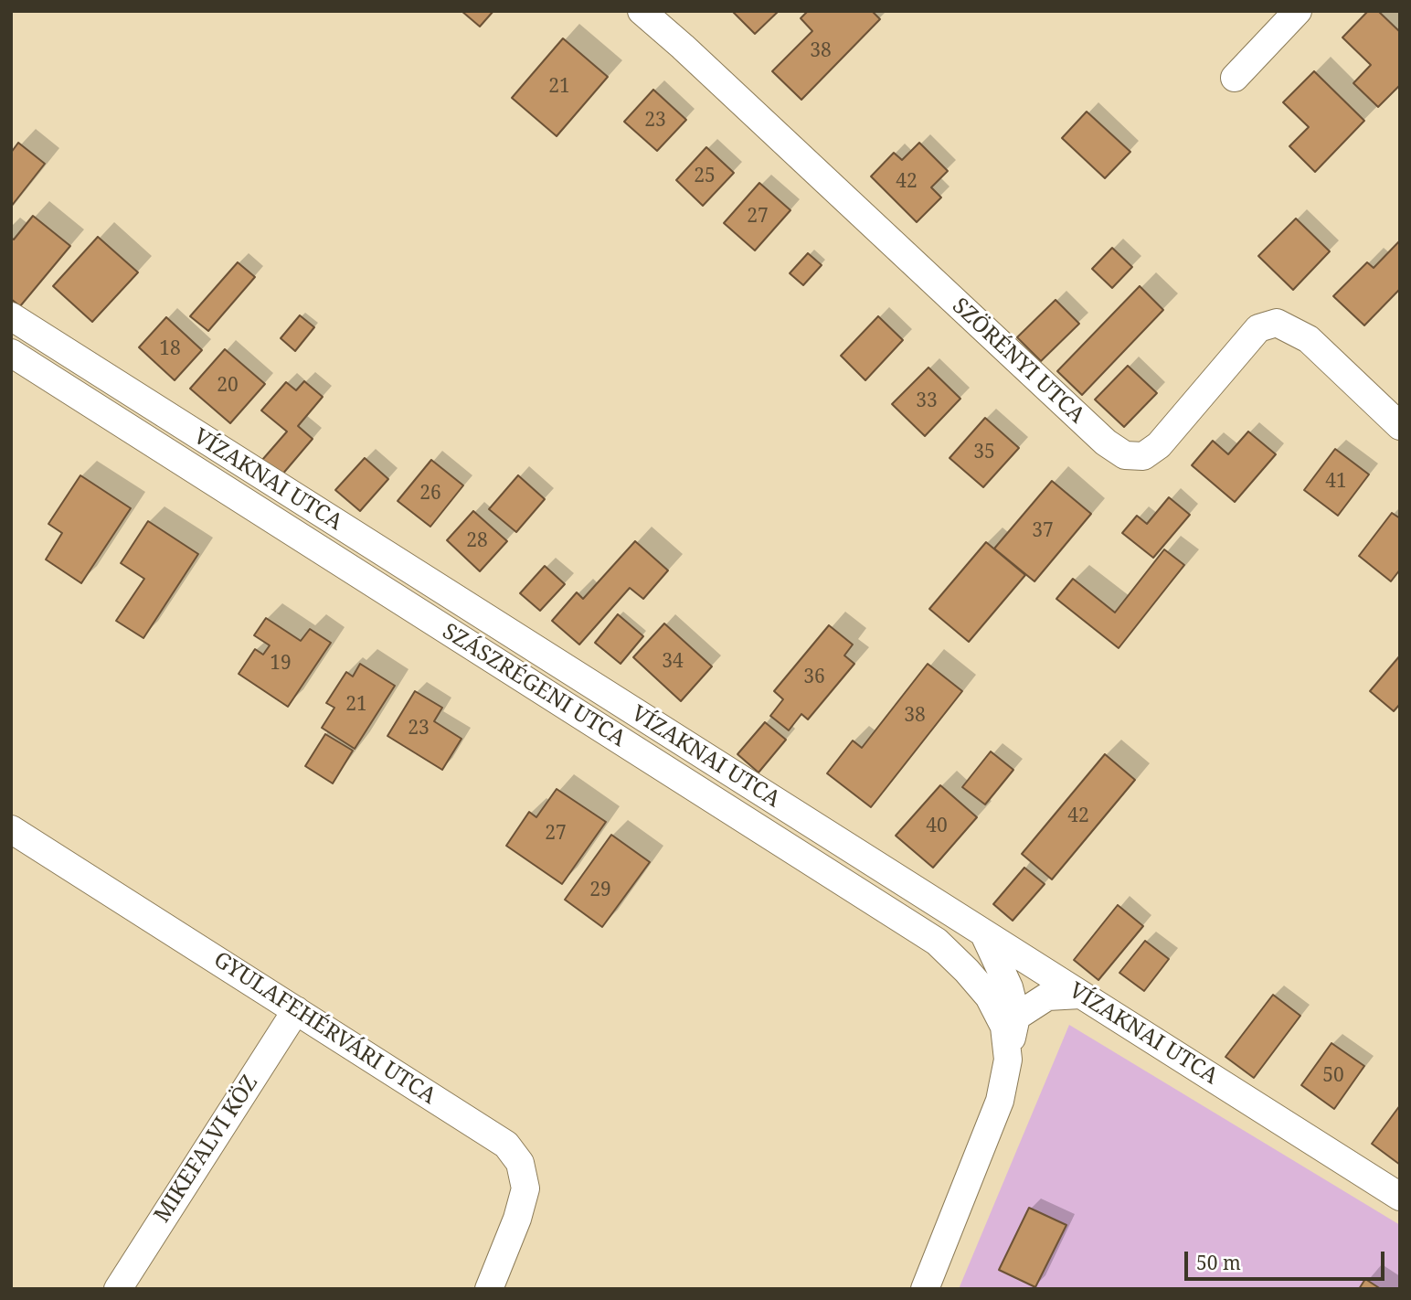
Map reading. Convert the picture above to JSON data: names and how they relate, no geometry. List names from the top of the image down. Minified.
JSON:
{"streets":{"street":["SZÖRÉNYI UTCA","VÍZAKNAI UTCA","SZÁSZRÉGENI UTCA","GYULAFEHÉRVÁRI UTCA","MIKEFALVI KÖZ"]},"crossings":[["VÍZAKNAI UTCA","SZÁSZRÉGENI UTCA"],["GYULAFEHÉRVÁRI UTCA","MIKEFALVI KÖZ"]],"house_numbers":["38","21","23","25","42","27","18","20","33","35","41","26","37","28","34","19","36","21","38","23","42","40","27","29","50"],"scale_bar":"50 m"}
